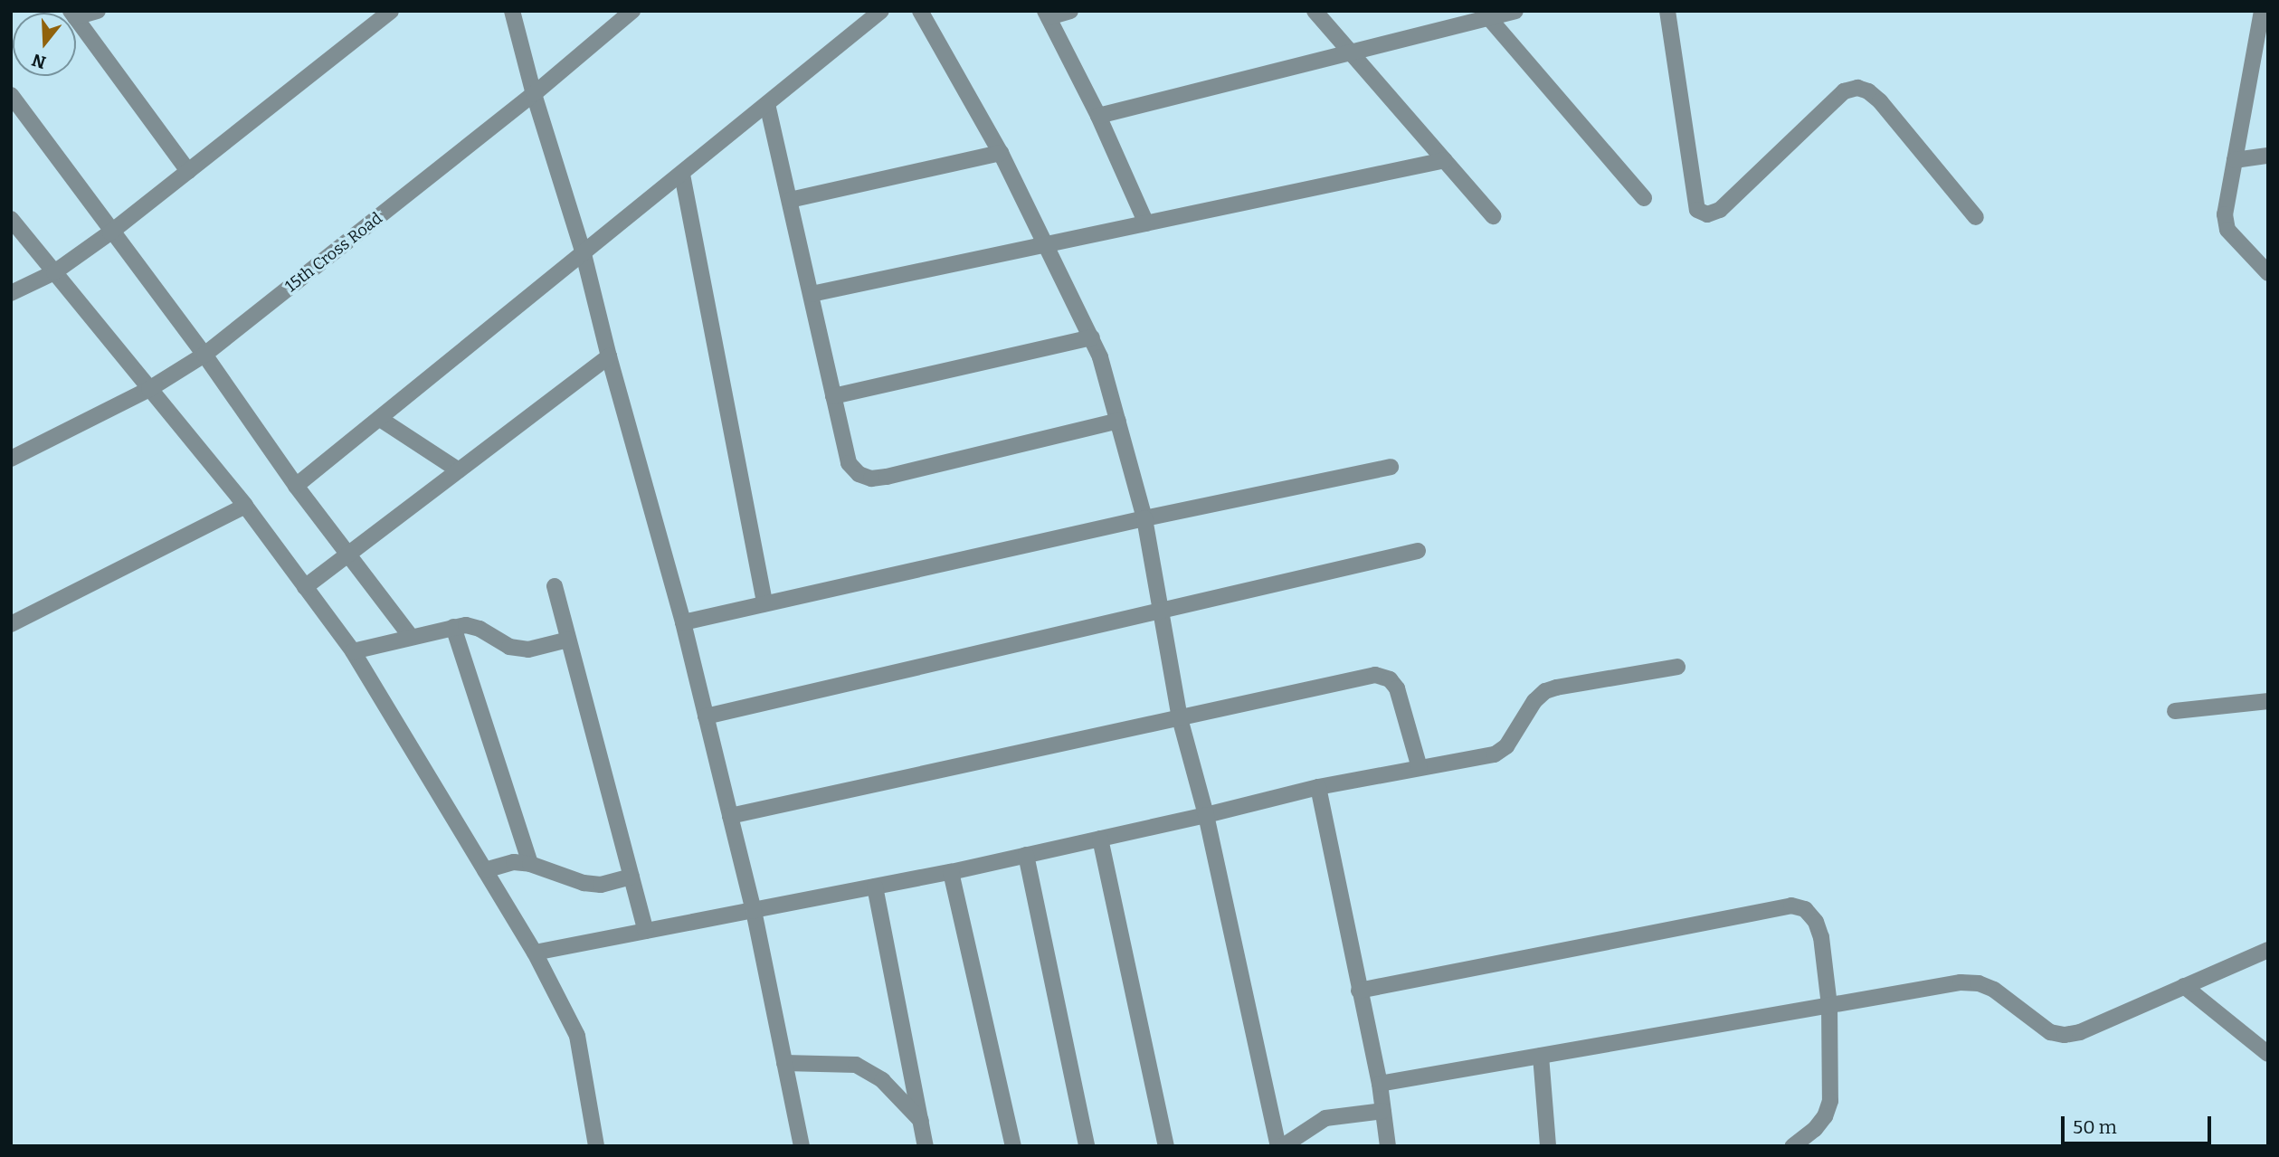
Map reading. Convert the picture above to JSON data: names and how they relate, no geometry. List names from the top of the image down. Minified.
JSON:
{"streets":{"street":["15th Cross Road"]},"scale_bar":"50 m","north":"bottom"}
